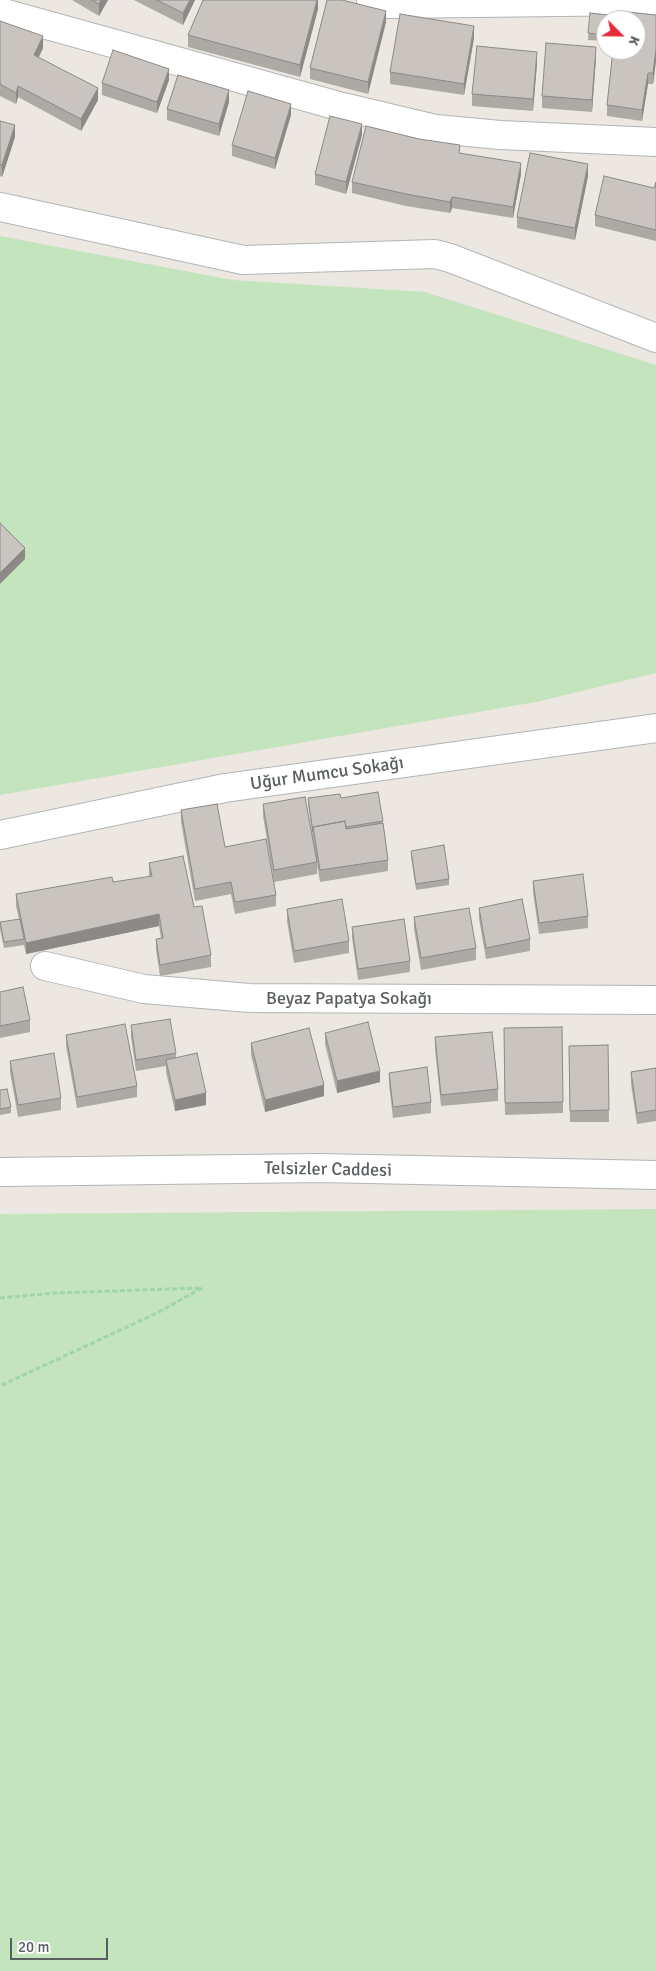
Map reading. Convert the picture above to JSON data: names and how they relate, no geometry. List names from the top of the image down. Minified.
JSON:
{"streets":{"street":["Uğur Mumcu Sokağı","Beyaz Papatya Sokağı","Telsizler Caddesi"]},"scale_bar":"20 m","north":"bottom right"}
